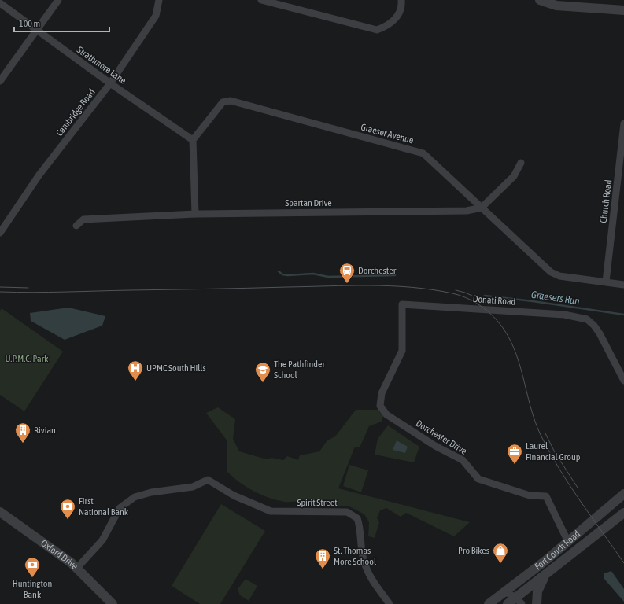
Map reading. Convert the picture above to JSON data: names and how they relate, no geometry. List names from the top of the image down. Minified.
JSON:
{"streets":{"street":["Strathmore Lane","Cambridge Road","Graeser Avenue","Church Road","Spartan Drive","Donati Road","Dorchester Drive","Spirit Street","Fort Couch Road","Oxford Drive"]},"crossings":[["Strathmore Lane","Cambridge Road"],["Strathmore Lane","Graeser Avenue"],["Graeser Avenue","Church Road"],["Graeser Avenue","Spartan Drive"],["Donati Road","Dorchester Drive"],["Dorchester Drive","Fort Couch Road"],["Spirit Street","Oxford Drive"]],"water":["Graesers Run"],"parks":["U.P.M.C. Park"],"places":{"station":["Dorchester"],"hospital":["UPMC South Hills"],"school or university":["The Pathfinder School"],"building":["Rivian","St. Thomas More School"],"office":["Laurel Financial Group"],"bank":["First National Bank","Huntington Bank"],"shop":["Pro Bikes"]},"scale_bar":"100 m"}
